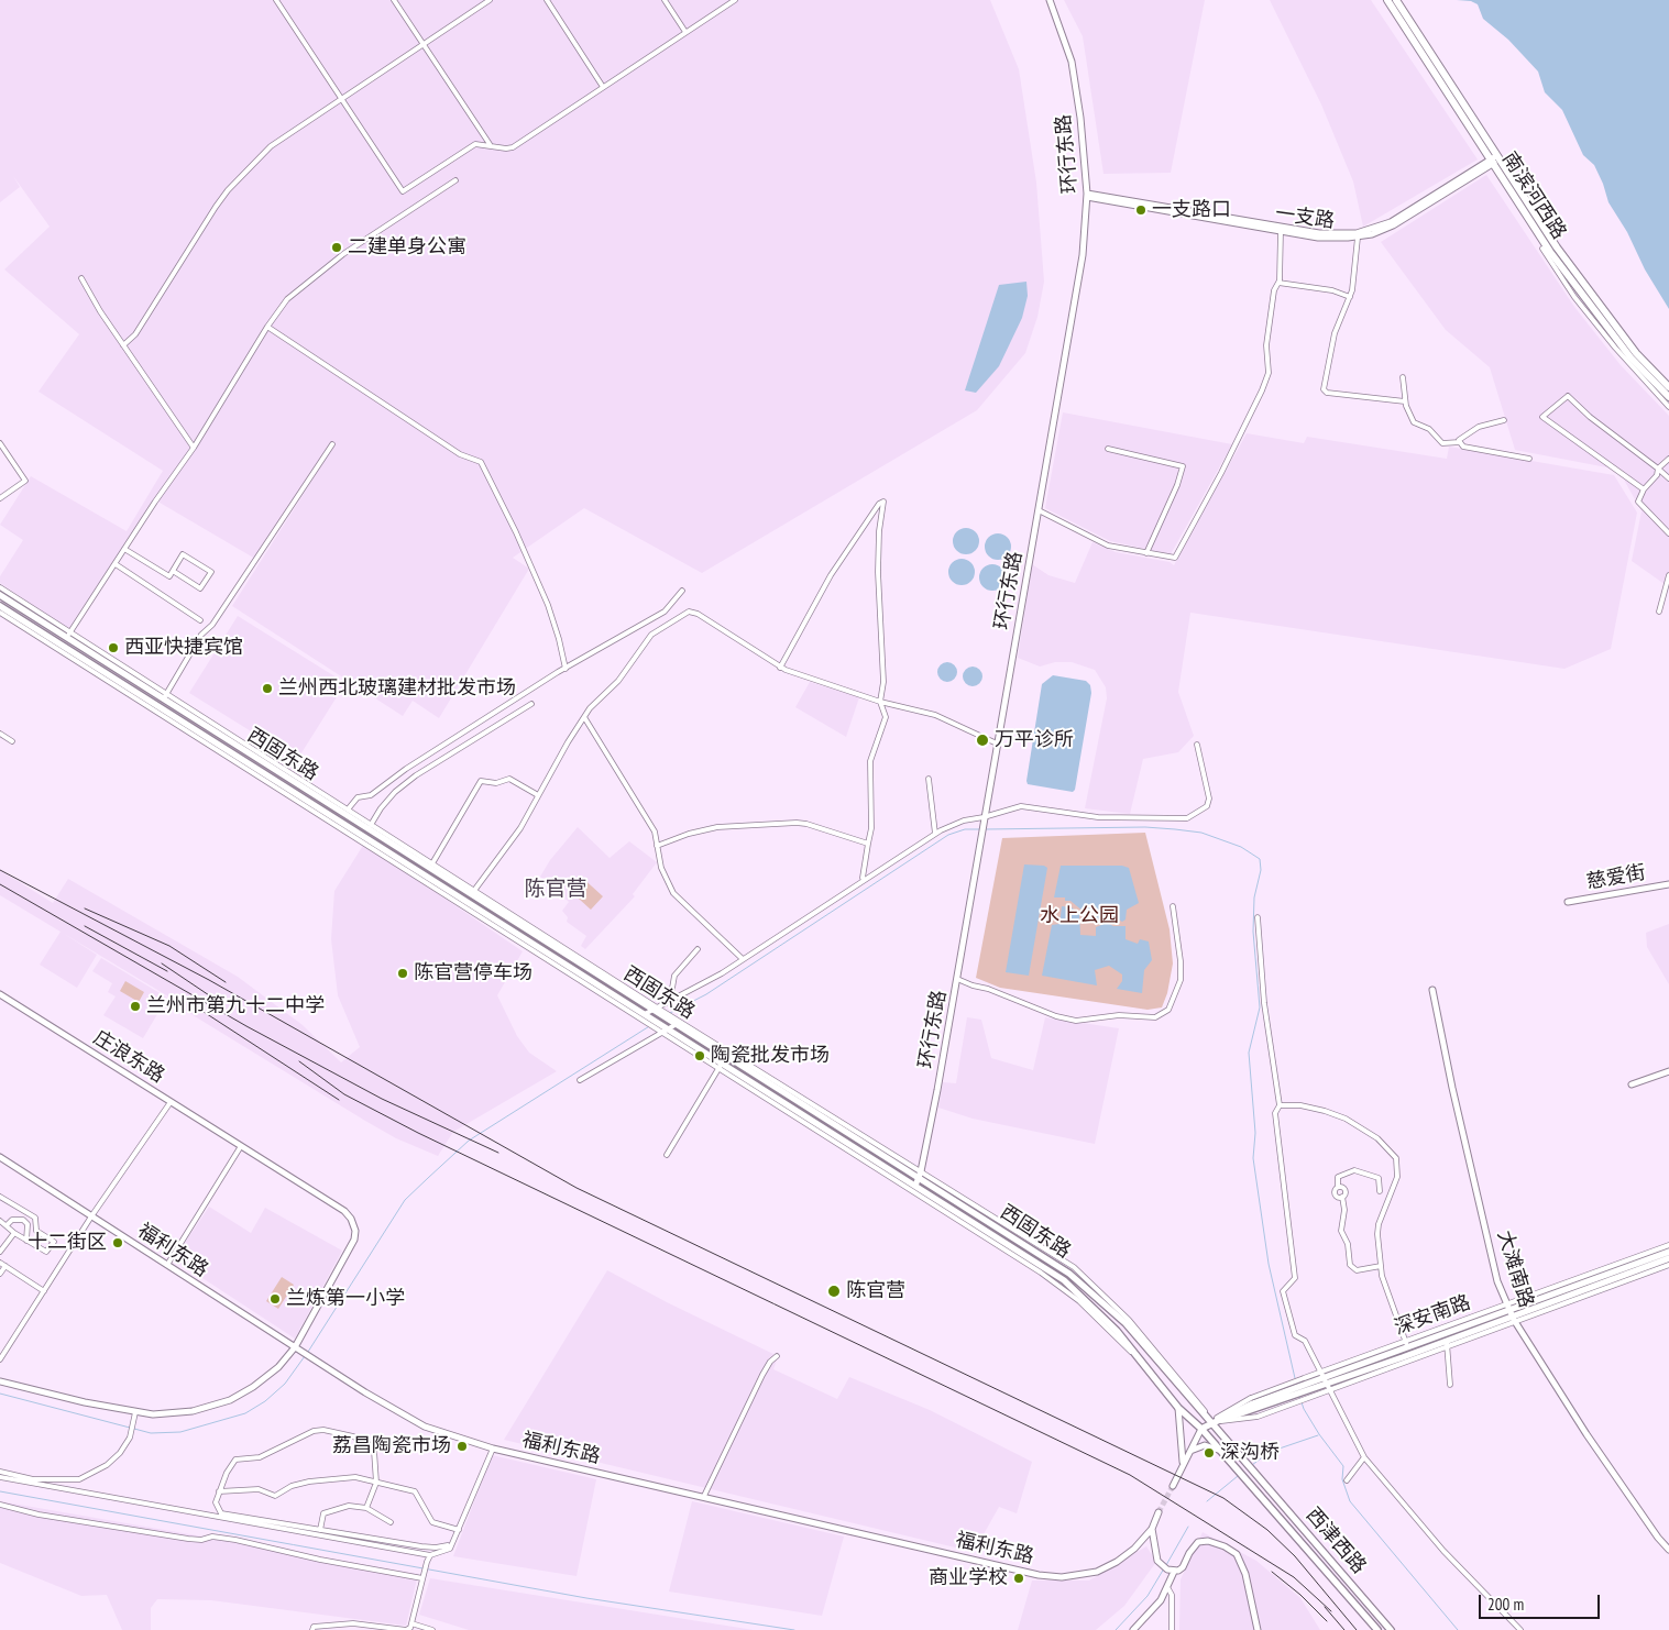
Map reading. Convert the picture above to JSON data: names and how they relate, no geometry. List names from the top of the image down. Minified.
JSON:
{"streets":{"highway":["南滨河西路"],"main road":["西固东路","深安南路","西津西路"],"street":["环行东路","一支路","慈爱街","庄浪东路","福利东路","大滩南路"]},"crossings":[["环行东路","一支路"],["环行东路","西固东路"],["南滨河西路","一支路"],["西固东路","深安南路"],["西固东路","西津西路"],["庄浪东路","福利东路"],["大滩南路","深安南路"]],"districts":["陈官营"],"parks":["水上公园"],"places":["一支路口","二建单身公寓","西亚快捷宾馆","兰州西北玻璃建材批发市场","万平诊所","陈官营停车场","兰州市第九十二中学","陶瓷批发市场","十二街区","陈官营","兰炼第一小学","荔昌陶瓷市场","深沟桥","商业学校"],"scale_bar":"200 m"}
